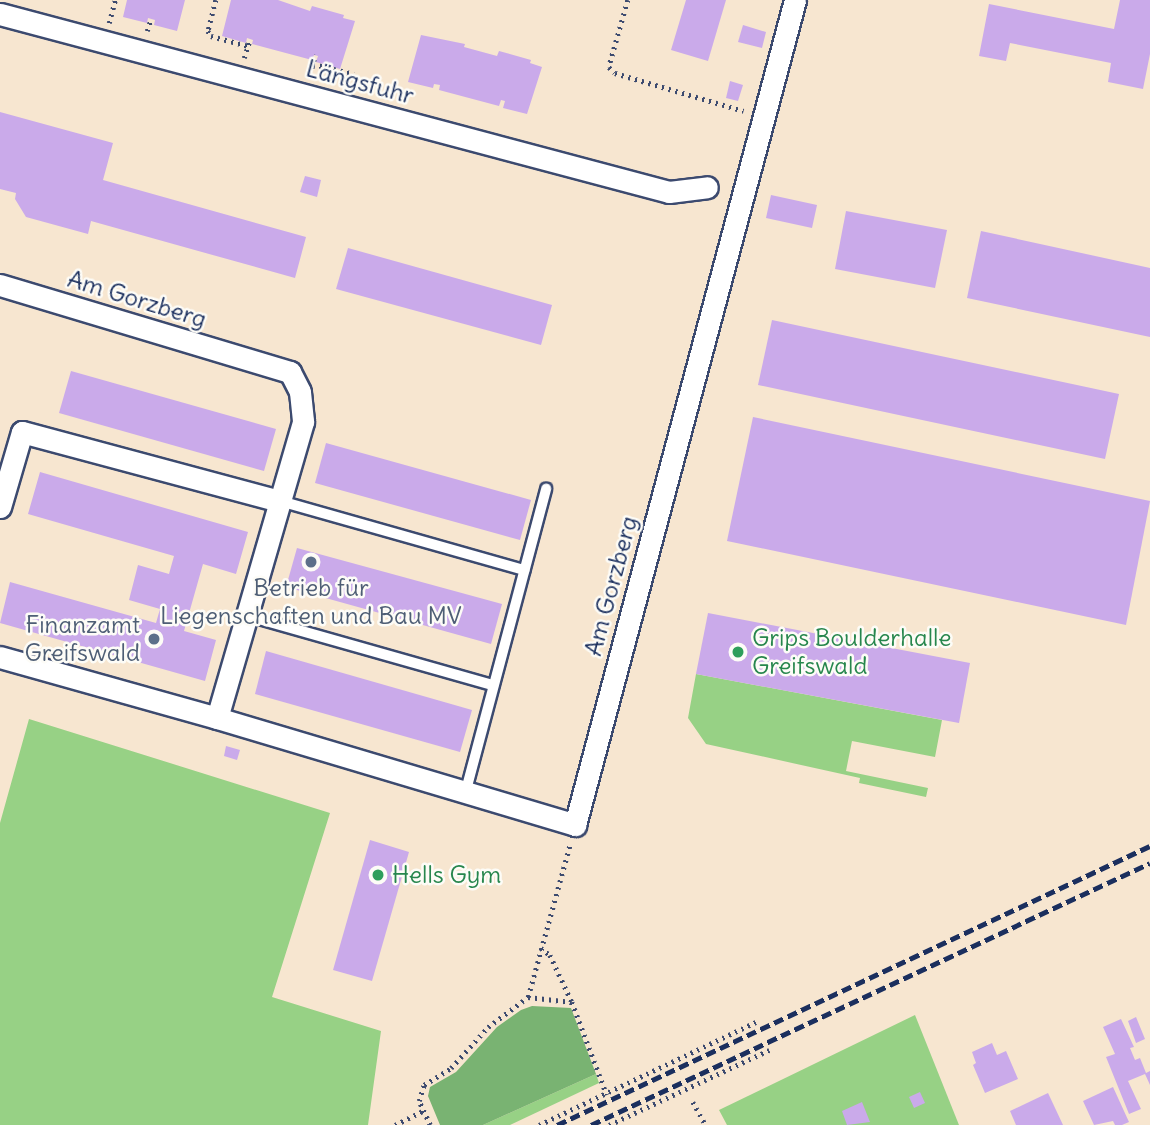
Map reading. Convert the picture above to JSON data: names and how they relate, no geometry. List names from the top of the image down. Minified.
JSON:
{"streets":{"street":["Längsfuhr","Am Gorzberg"]},"places":["Betrieb für Liegenschaften und Bau MV","Finanzamt Greifswald","Grips Boulderhalle Greifswald","Hells Gym"]}
